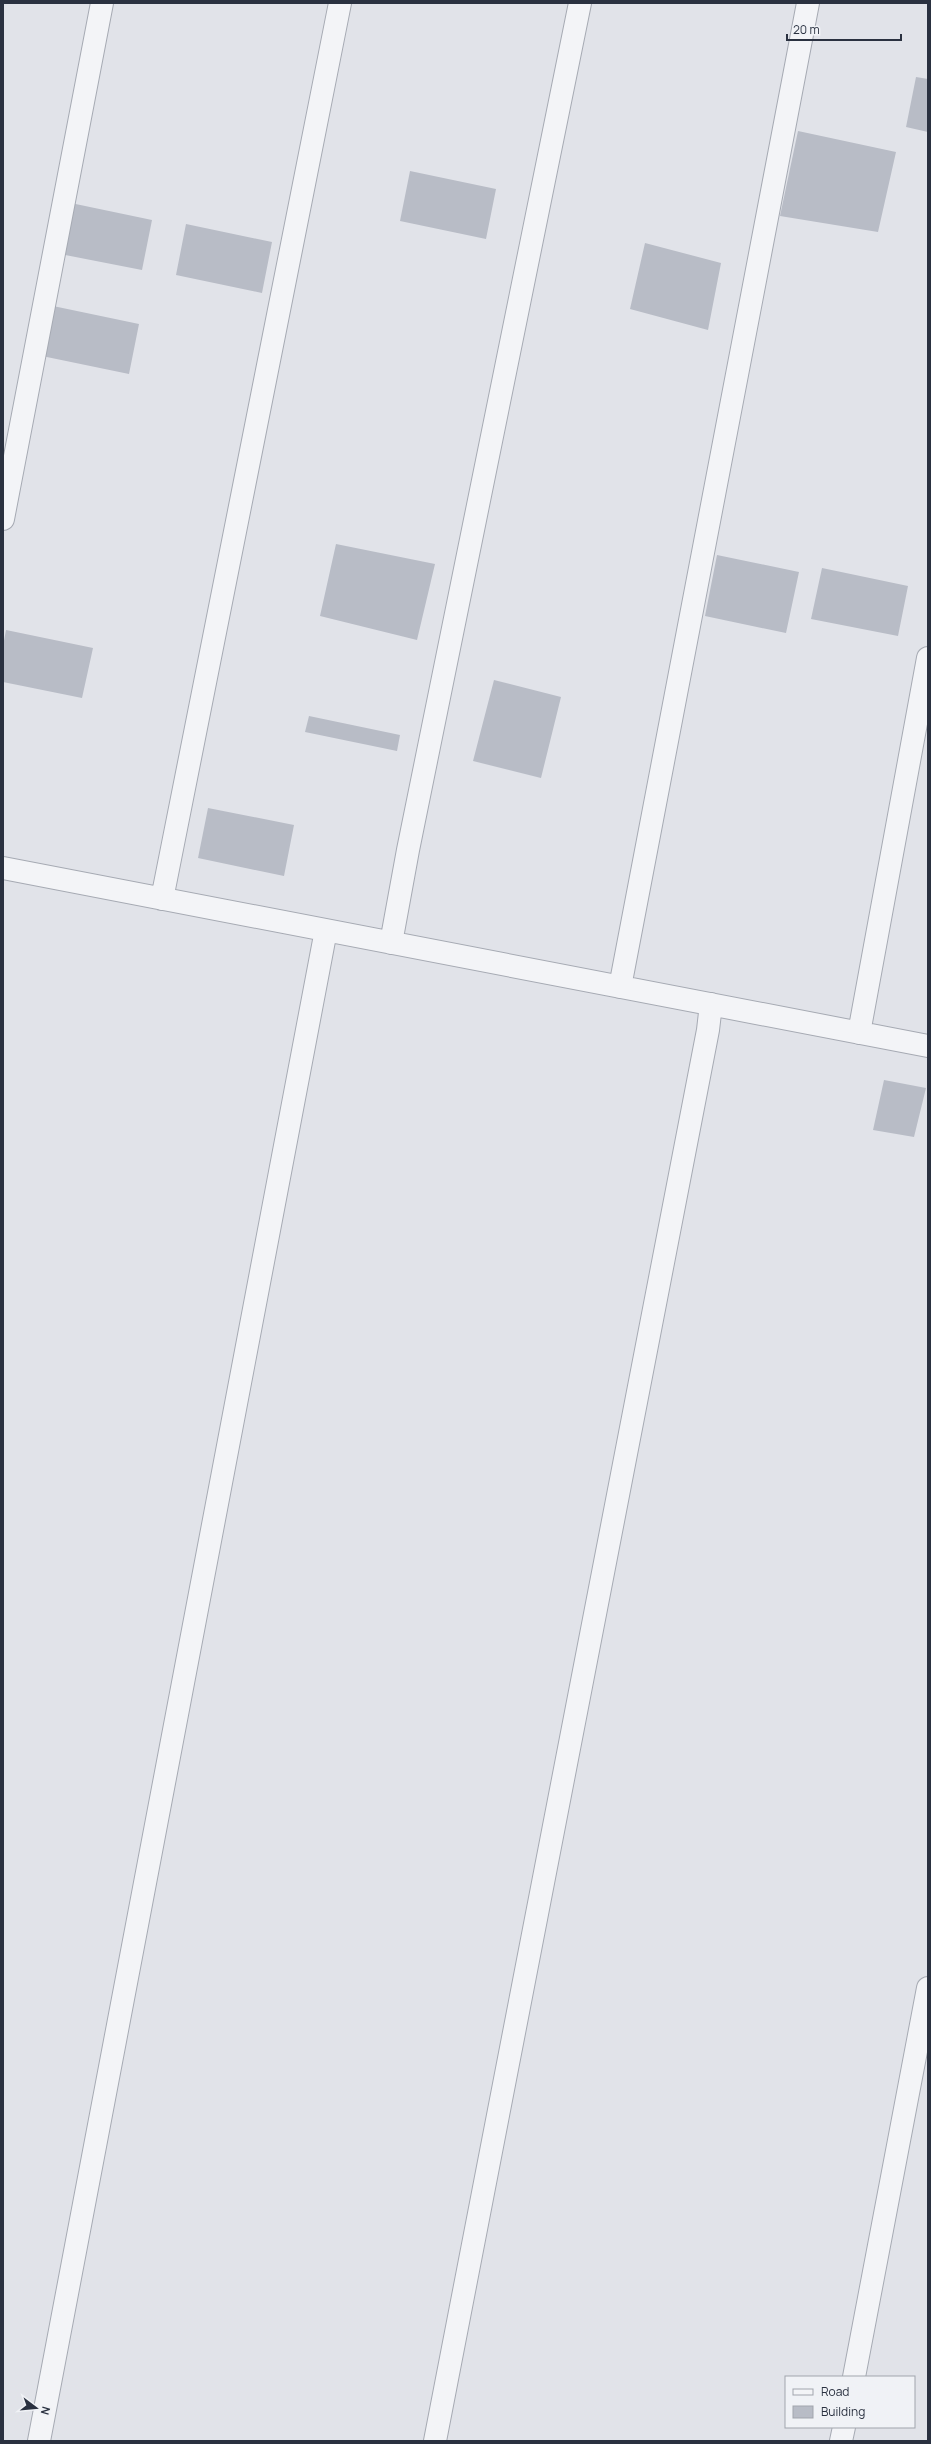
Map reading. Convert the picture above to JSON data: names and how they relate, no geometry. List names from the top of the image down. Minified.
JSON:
{"legend":["Road","Building"],"scale_bar":"20 m","north":"right"}
